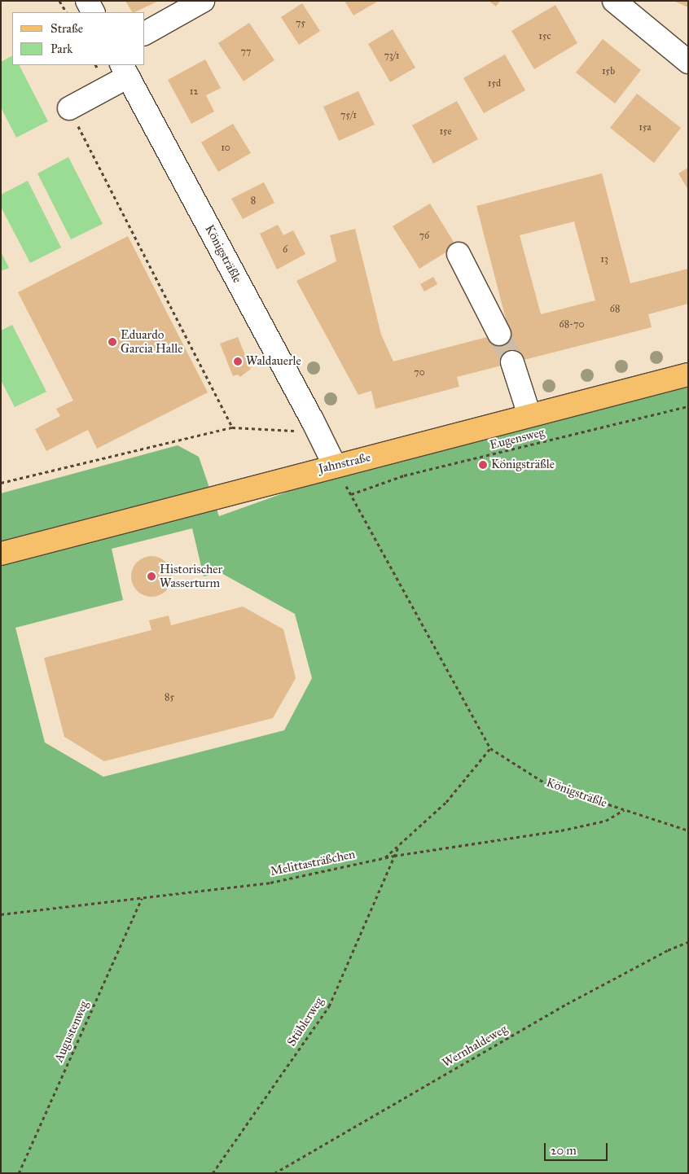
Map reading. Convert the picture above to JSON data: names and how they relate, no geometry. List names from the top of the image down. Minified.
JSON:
{"streets":{"main road":["Jahnstraße"],"street":["Königsträßle"],"path":["Eugensweg","Melittasträßchen","Stüblerweg","Augustenweg","Wernhaldeweg"]},"crossings":[["Königsträßle","Eugensweg"],["Königsträßle","Jahnstraße"],["Königsträßle","Melittasträßchen"],["Melittasträßchen","Stüblerweg"],["Melittasträßchen","Augustenweg"]],"places":["Eduardo Garcia Halle","Waldauerle","Königsträßle","Historischer Wasserturm"],"house_numbers":["75","15c","77","73/1","15b","15d","12","75/1","15a","15e","10","8","76","6","13","68","68-70","70","85"],"legend":["Straße","Park"],"scale_bar":"20 m"}
